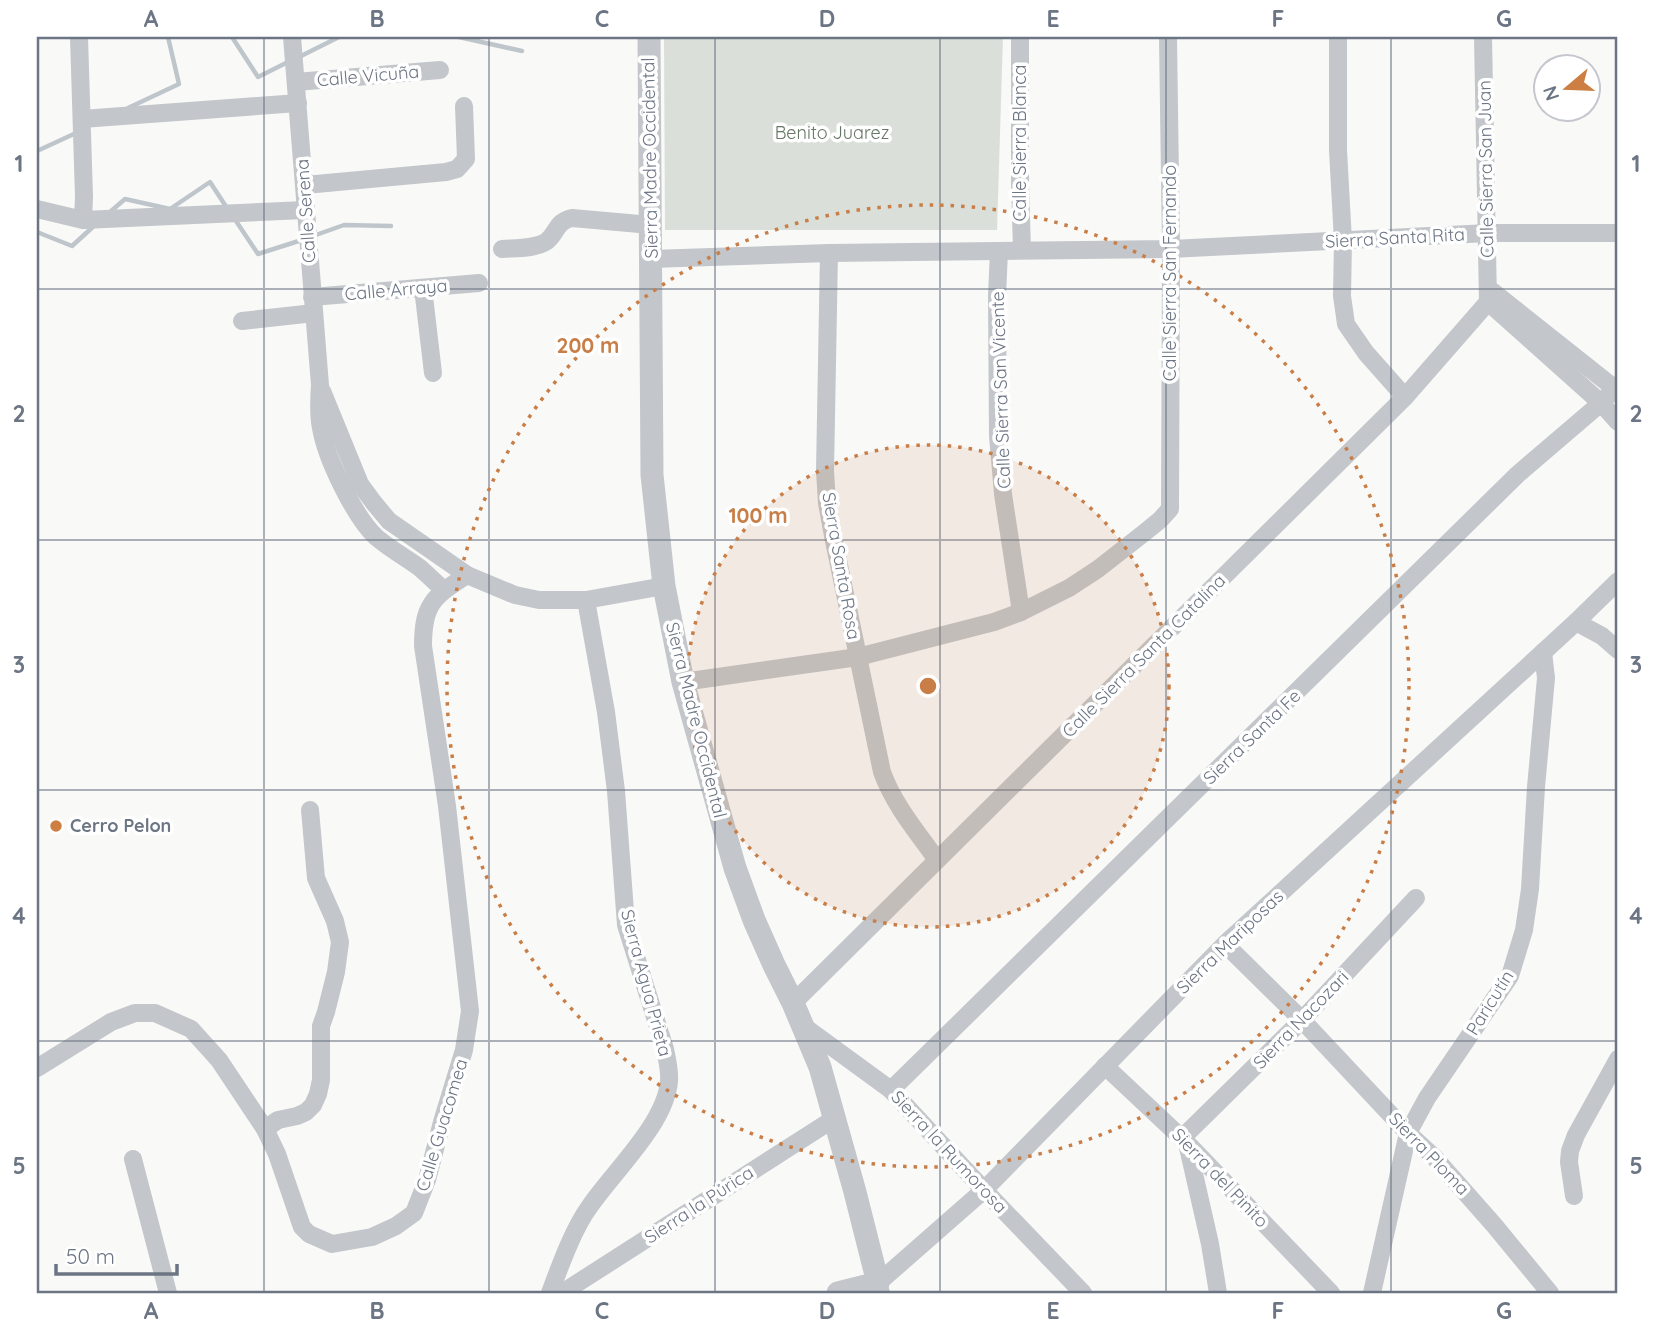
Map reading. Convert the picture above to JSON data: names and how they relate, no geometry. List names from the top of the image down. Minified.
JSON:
{"streets":{"street":["Calle Vicuña","Calle Sierra Blanca","Sierra Madre Occidental","Calle Sierra San Juan","Calle Serena","Sierra Santa Rita","Calle Sierra San Fernando","Calle Arraya","Calle Sierra San Vicente","Sierra Santa Rosa","Calle Sierra Santa Catalina","Sierra Santa Fe","Sierra Mariposas","Sierra Agua Prieta","Paricutín","Sierra Nacozari","Calle Guacomea","Sierra la Rumorosa","Sierra Ploma","Sierra del Pinito","Sierra la Púrica"]},"crossings":[["Calle Vicuña","Calle Serena"],["Calle Sierra Blanca","Sierra Santa Rita"],["Sierra Madre Occidental","Calle Serena"],["Sierra Madre Occidental","Sierra Santa Rita"],["Sierra Madre Occidental","Calle Sierra Santa Catalina"],["Sierra Madre Occidental","Sierra Mariposas"],["Sierra Madre Occidental","Sierra la Rumorosa"],["Sierra Madre Occidental","Sierra la Púrica"],["Calle Sierra San Juan","Sierra Santa Rita"],["Calle Sierra San Juan","Calle Sierra Santa Catalina"],["Calle Serena","Calle Arraya"],["Calle Serena","Sierra Agua Prieta"],["Calle Serena","Calle Guacomea"],["Sierra Santa Rita","Calle Sierra San Fernando"],["Sierra Santa Rita","Calle Sierra San Vicente"],["Sierra Santa Rita","Sierra Santa Rosa"],["Calle Sierra San Fernando","Calle Sierra San Vicente"],["Sierra Santa Rosa","Calle Sierra Santa Catalina"],["Sierra Santa Fe","Sierra la Rumorosa"],["Sierra Mariposas","Paricutín"],["Sierra Mariposas","Sierra la Rumorosa"],["Sierra Mariposas","Sierra Ploma"],["Sierra Mariposas","Sierra del Pinito"],["Paricutín","Sierra Ploma"],["Sierra Nacozari","Sierra Ploma"],["Sierra Nacozari","Sierra del Pinito"]],"parks":["Benito Juarez"],"places":["Cerro Pelon"],"scale_bar":"50 m","north":"left","grid":{"columns":["A","B","C","D","E","F","G"],"rows":["1","2","3","4","5"]},"rings":["200 m","100 m"]}
